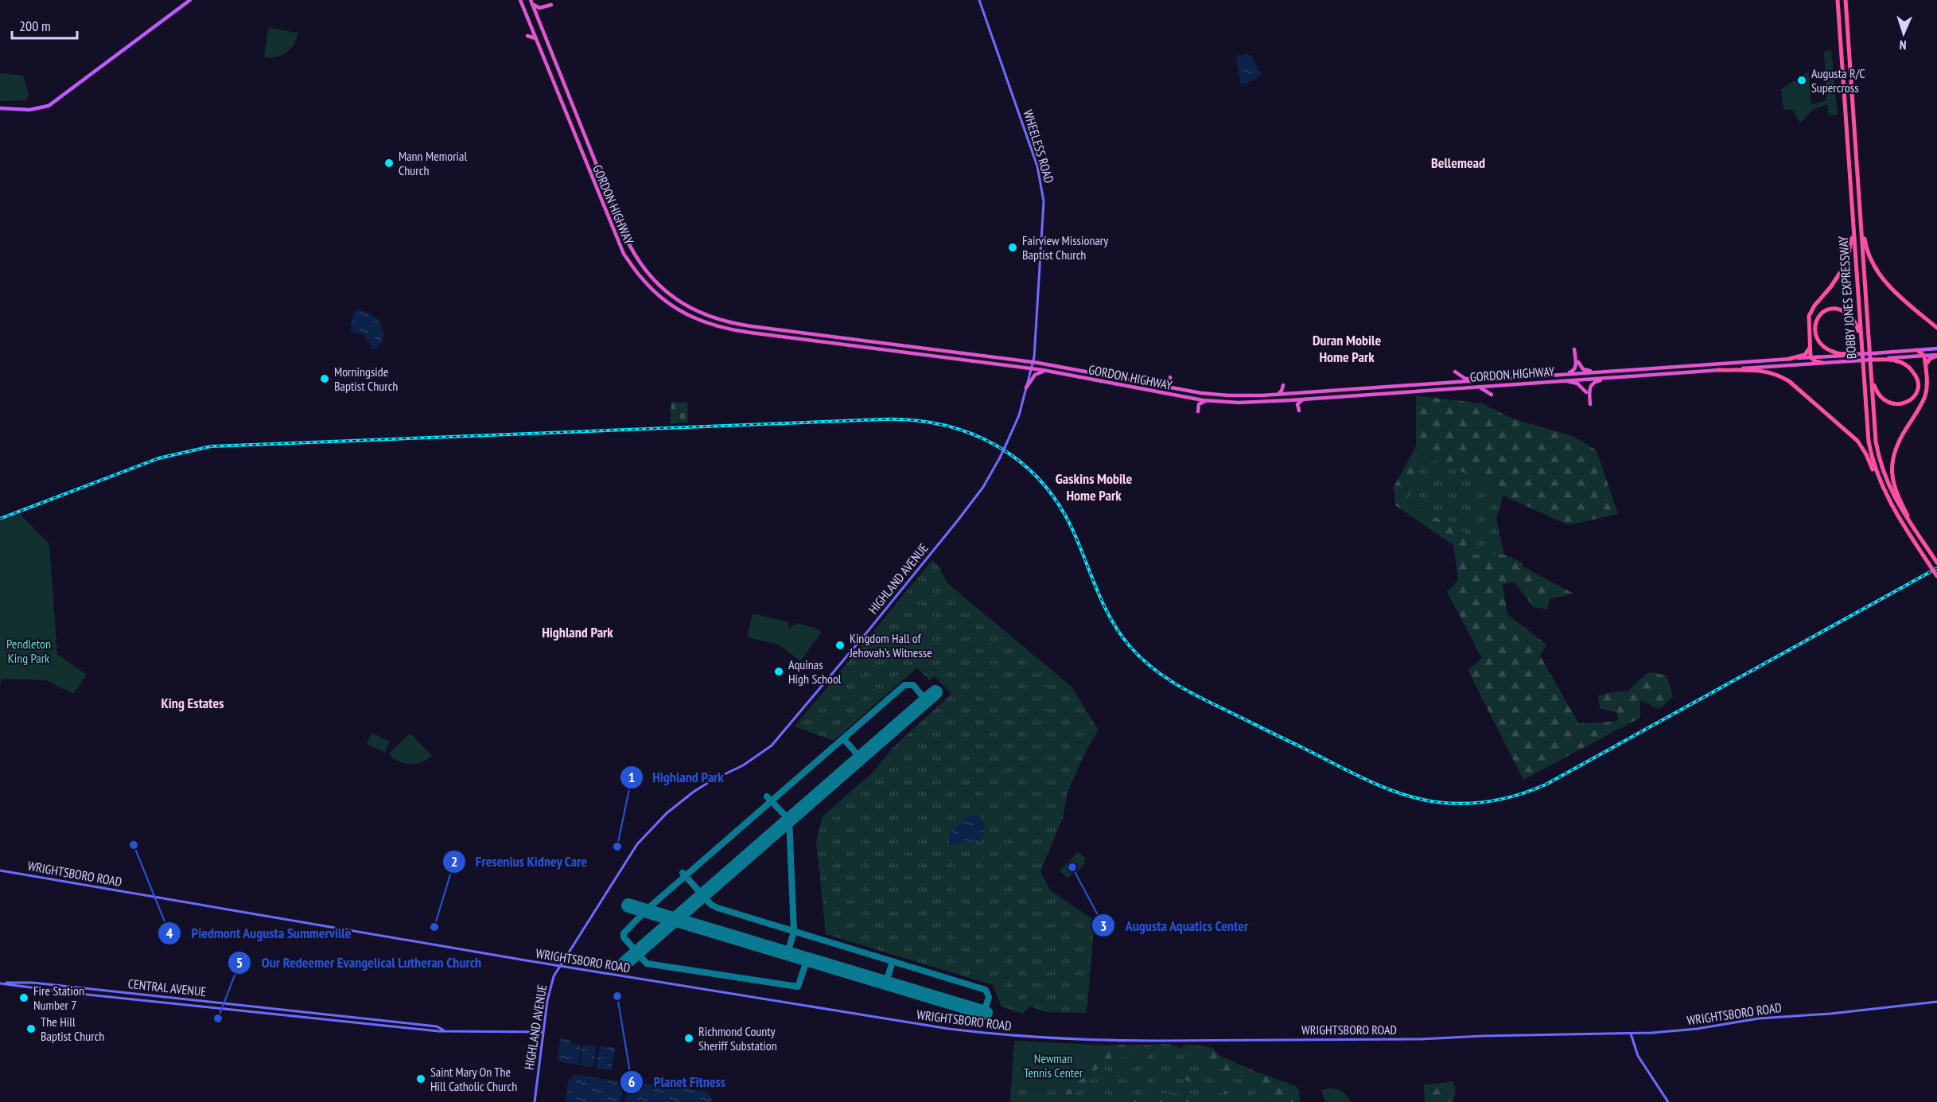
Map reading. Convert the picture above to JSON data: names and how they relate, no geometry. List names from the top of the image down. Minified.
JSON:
{"streets":{"highway":["GORDON HIGHWAY","BOBBY JONES EXPRESSWAY"],"main road":["WHEELESS ROAD","HIGHLAND AVENUE","WRIGHTSBORO ROAD","CENTRAL AVENUE"]},"crossings":[["WHEELESS ROAD","GORDON HIGHWAY"],["WHEELESS ROAD","HIGHLAND AVENUE"],["GORDON HIGHWAY","BOBBY JONES EXPRESSWAY"],["GORDON HIGHWAY","HIGHLAND AVENUE"],["HIGHLAND AVENUE","WRIGHTSBORO ROAD"],["HIGHLAND AVENUE","CENTRAL AVENUE"]],"districts":["Bellemead","Duran Mobile Home Park","Gaskins Mobile Home Park","Highland Park","King Estates"],"parks":["Pendleton King Park","Newman Tennis Center"],"places":["Augusta R/C Supercross","Mann Memorial Church","Fairview Missionary Baptist Church","Morningside Baptist Church","Kingdom Hall of Jehovah’s Witnesse","Aquinas High School","Piedmont Augusta Summerville","Highland Park","Augusta Aquatics Center","Fresenius Kidney Care","Planet Fitness","Fire Station Number 7","Our Redeemer Evangelical Lutheran Church","The Hill Baptist Church","Richmond County Sheriff Substation","Saint Mary On The Hill Catholic Church"],"scale_bar":"200 m","north":"bottom"}
